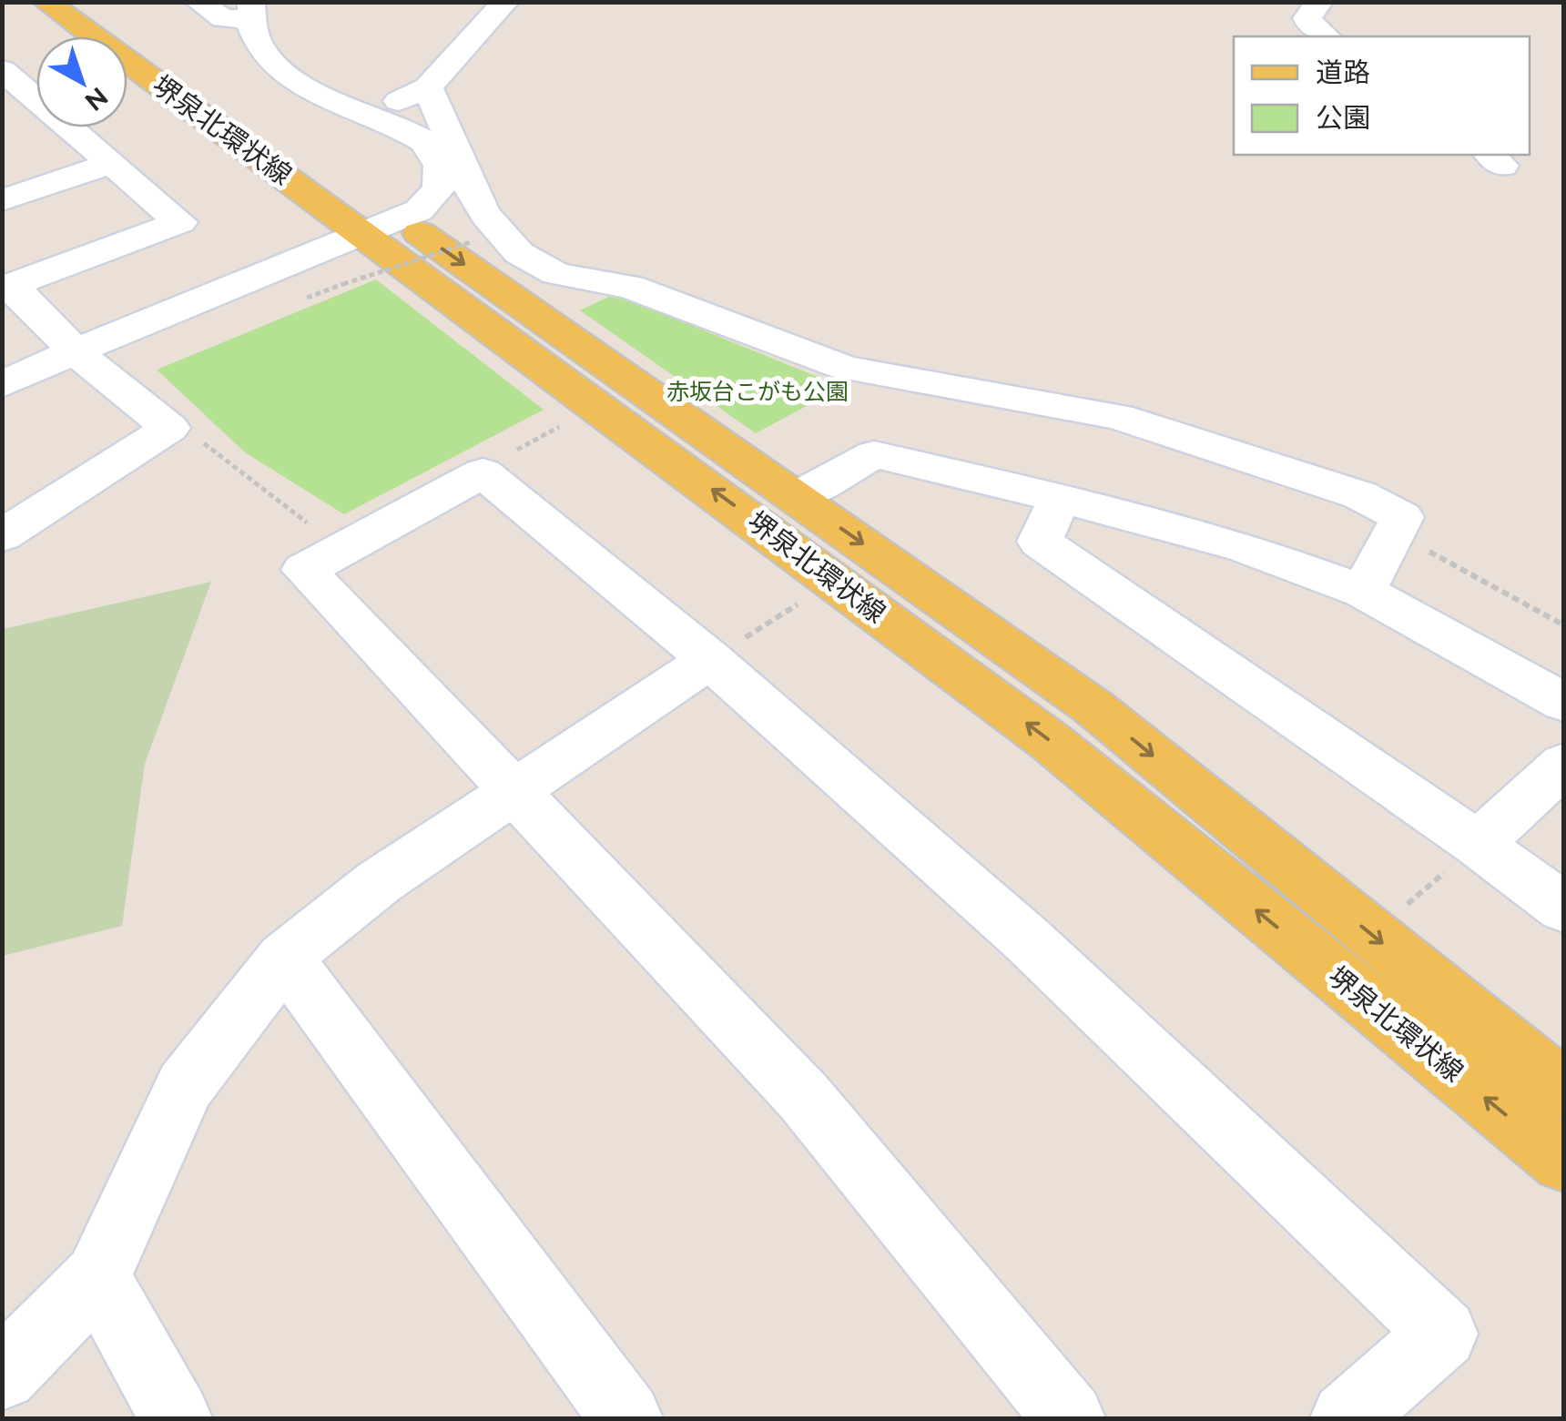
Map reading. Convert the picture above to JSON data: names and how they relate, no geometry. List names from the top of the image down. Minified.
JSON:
{"streets":{"main road":["堺泉北環状線"]},"parks":["赤坂台こがも公園"],"legend":["道路","公園"],"north":"bottom right"}
